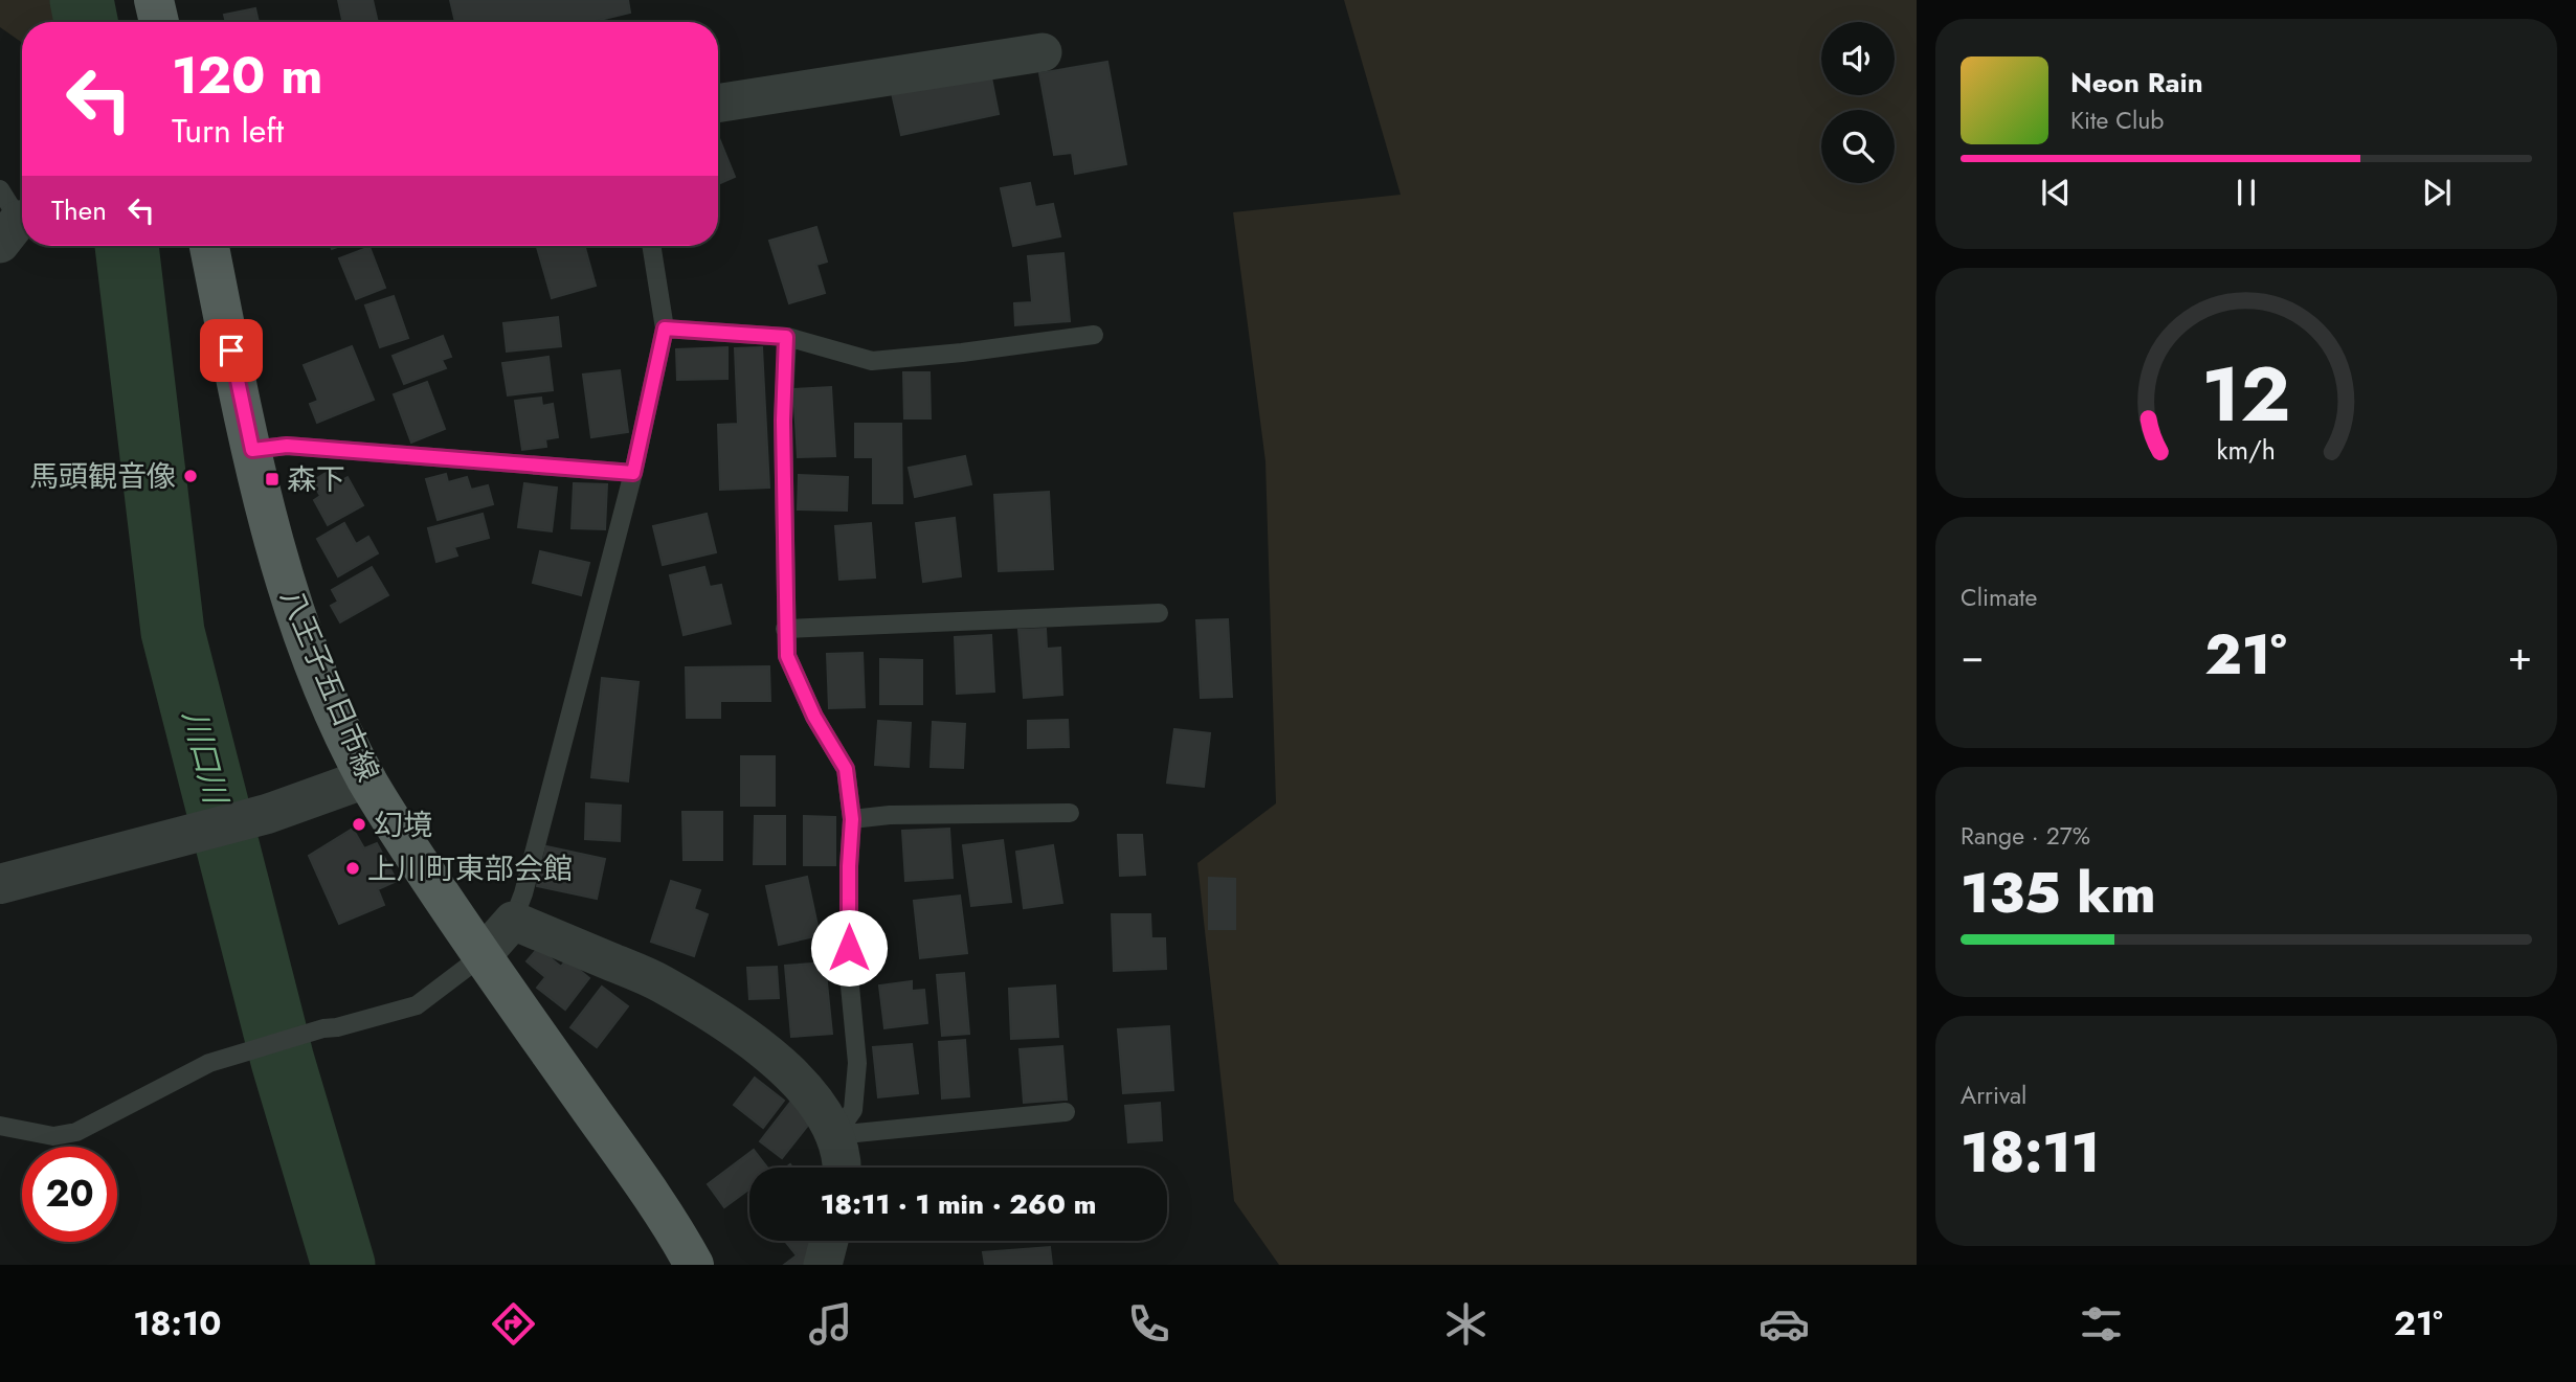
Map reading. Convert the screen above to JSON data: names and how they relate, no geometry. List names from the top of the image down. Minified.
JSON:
{"streets":{"main road":["八王子五日市線"]},"water":["川口川"],"places":{"other":["馬頭観音像","幻境","上川町東部会館"],"transit":["森下"]},"page":{"turn":["120 m","Turn left"],"song":["Neon Rain","Kite Club"],"then":"Then","tile":["Climate",["Range · 27%","135 km"],["Arrival","18:11"]],"heat":["−","21°","+"],"limit":"20","trip":"18:11 · 1 min · 260 m","tabs":["18:10","21°"],"gauge":["12","km/h"]}}
